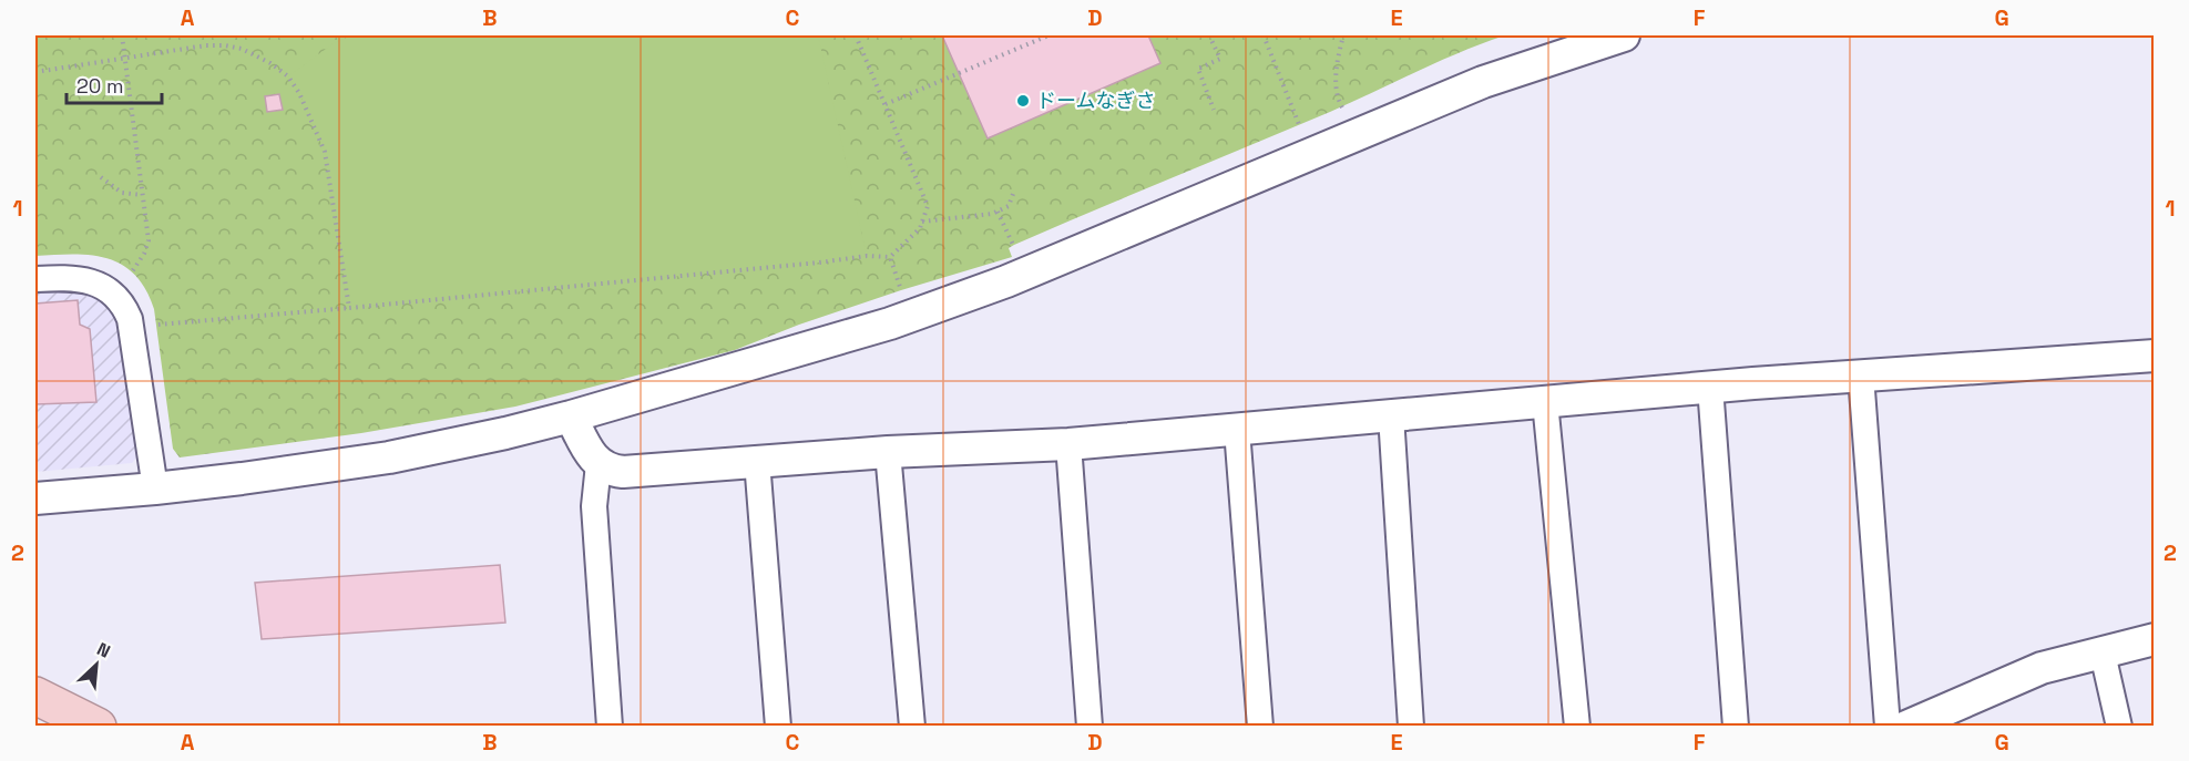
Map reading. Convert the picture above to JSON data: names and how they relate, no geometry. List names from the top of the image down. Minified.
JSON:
{"places":["ドームなぎさ"],"scale_bar":"20 m","north":"top right","grid":{"columns":["A","B","C","D","E","F","G"],"rows":["1","2"]}}
